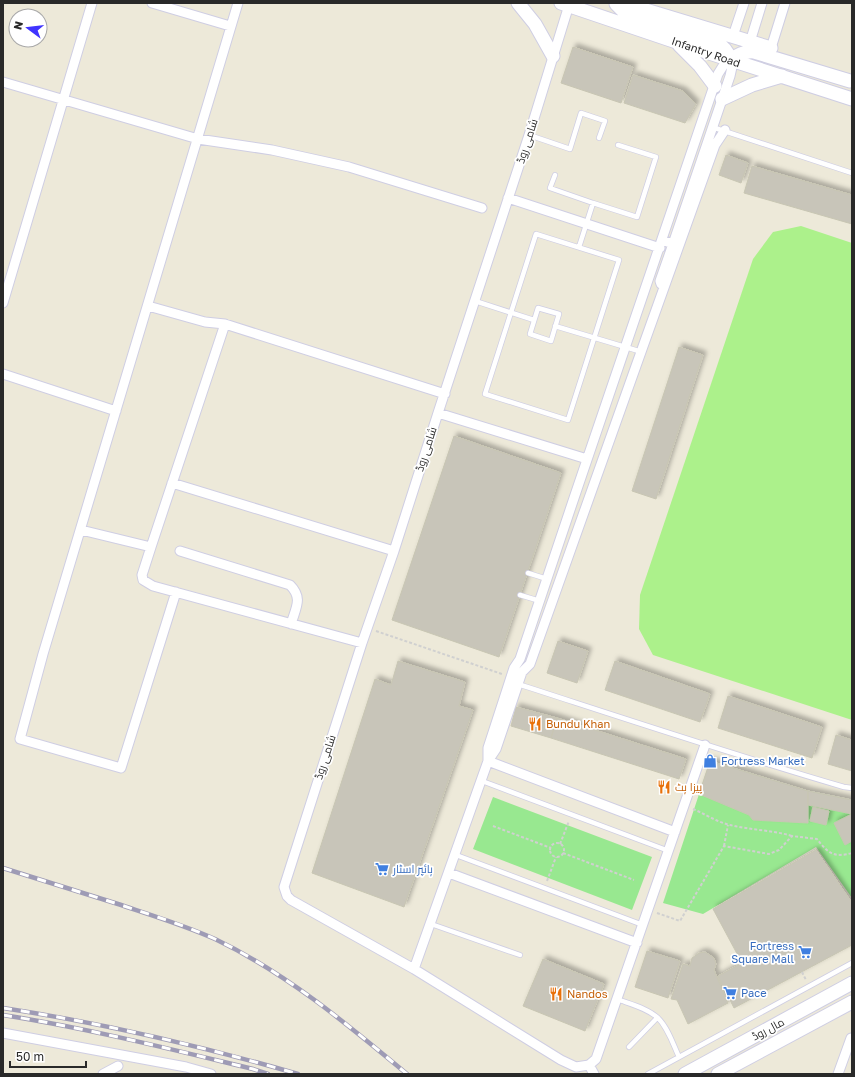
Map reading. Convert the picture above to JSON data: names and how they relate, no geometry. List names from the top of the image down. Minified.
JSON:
{"streets":{"main road":["Infantry Road","مال روڈ"],"street":["شامی روڈ"]},"crossings":[["Infantry Road","شامی روڈ"]],"places":{"restaurant":["Bundu Khan","پیزا ہٹ","Nandos"],"shop":["Fortress Market"],"supermarket":["ہائپر اسٹار","Fortress Square Mall","Pace"]},"scale_bar":"50 m","north":"left"}
